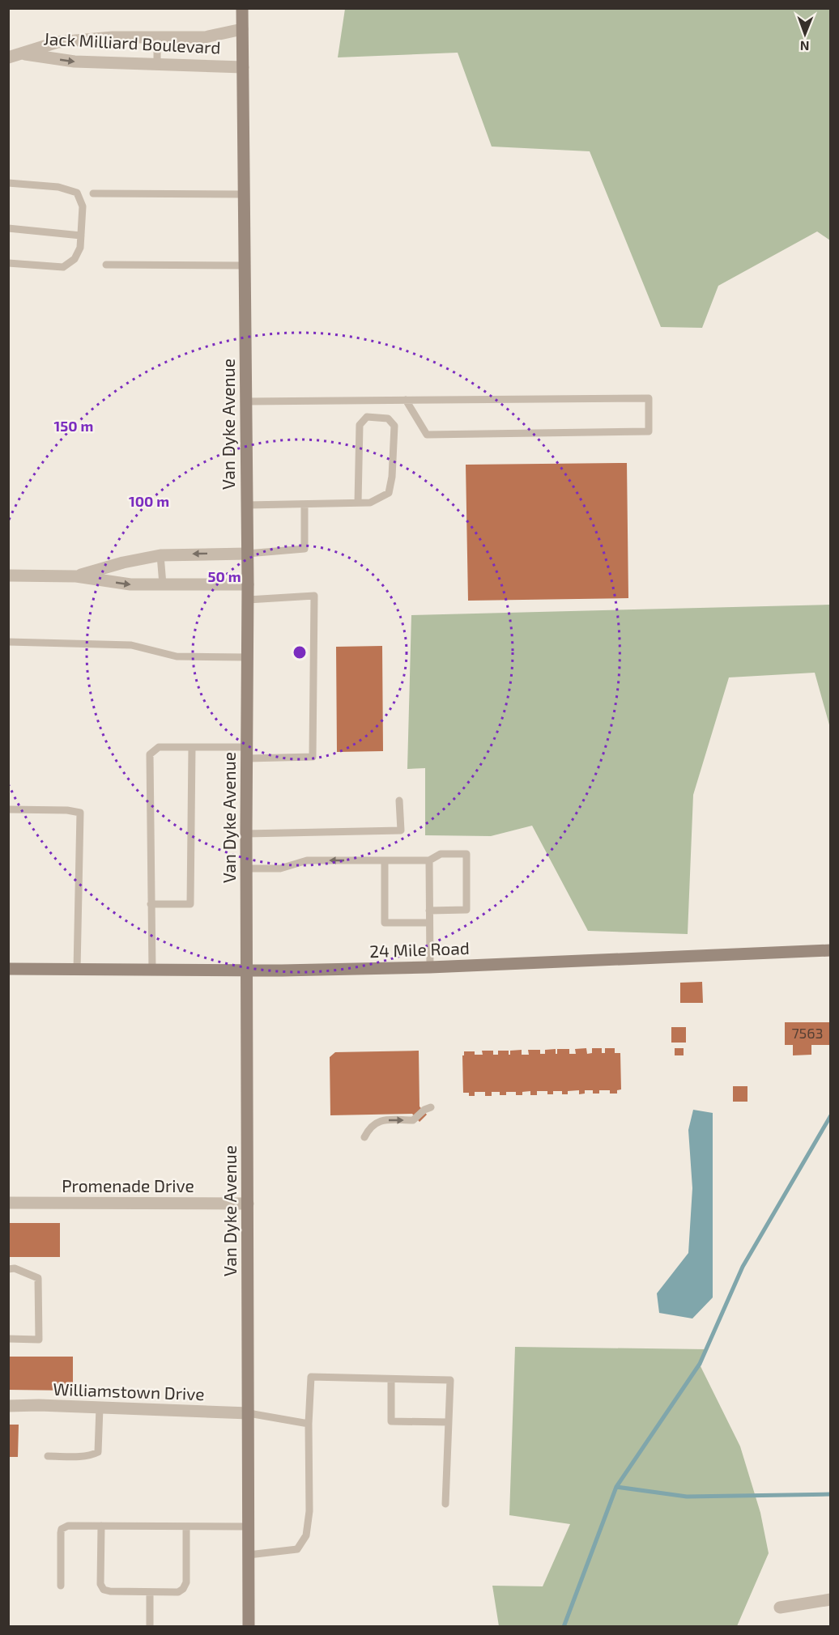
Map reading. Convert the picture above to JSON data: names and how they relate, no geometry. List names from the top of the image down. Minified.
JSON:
{"streets":{"main road":["Van Dyke Avenue","24 Mile Road"],"street":["Jack Milliard Boulevard","Promenade Drive","Williamstown Drive"]},"crossings":[["Jack Milliard Boulevard","Van Dyke Avenue"],["Van Dyke Avenue","24 Mile Road"],["Van Dyke Avenue","Promenade Drive"],["Van Dyke Avenue","Williamstown Drive"]],"house_numbers":["7563"],"north":"bottom","rings":["150 m","100 m","50 m"]}
